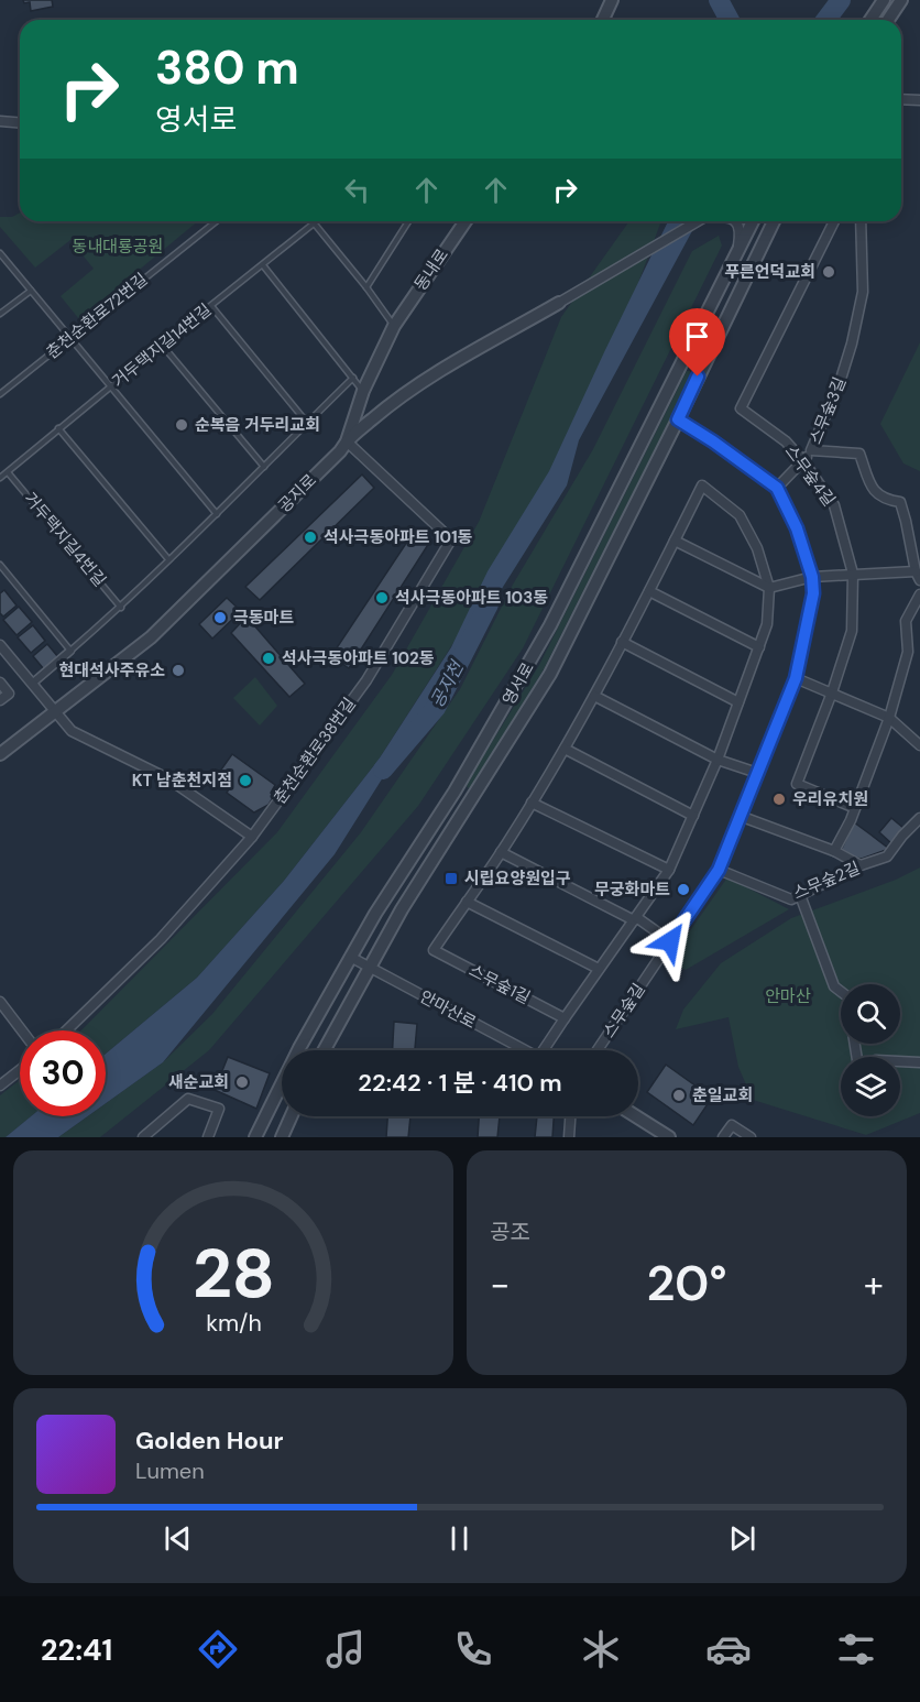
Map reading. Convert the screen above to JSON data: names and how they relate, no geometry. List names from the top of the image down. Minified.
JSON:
{"streets":{"street":["동내로","스무숲3길","스무숲4길","공지로","영서로","춘천순환로38번길","스무숲2길","스무숲1길","안마산로","스무숲길"],"lane":["춘천순환로72번길","거두택지길14번길","거두택지길4번길"]},"crossings":[["동내로","공지로"],["동내로","춘천순환로38번길"],["거두택지길14번길","거두택지길4번길"],["공지로","춘천순환로38번길"],["영서로","안마산로"],["영서로","스무숲길"],["스무숲2길","스무숲길"]],"water":["공지천"],"parks":["동내대룡공원","안마산"],"places":{"other":["푸른언덕교회","순복음 거두리교회","석사극동아파트 101동","석사극동아파트 103동","극동마트","석사극동아파트 102동","현대석사주유소","KT 남춘천지점","우리유치원","무궁화마트","새순교회","춘일교회"],"transit":["시립요양원입구"]},"page":{"turn":["380 m","영서로"],"limit":"30","trip":"22:42 · 1 분 · 410 m","tile":"공조","heat":["−","20°","+"],"song":["Golden Hour","Lumen"],"tabs":"22:41","gauge":["28","km/h"]}}
